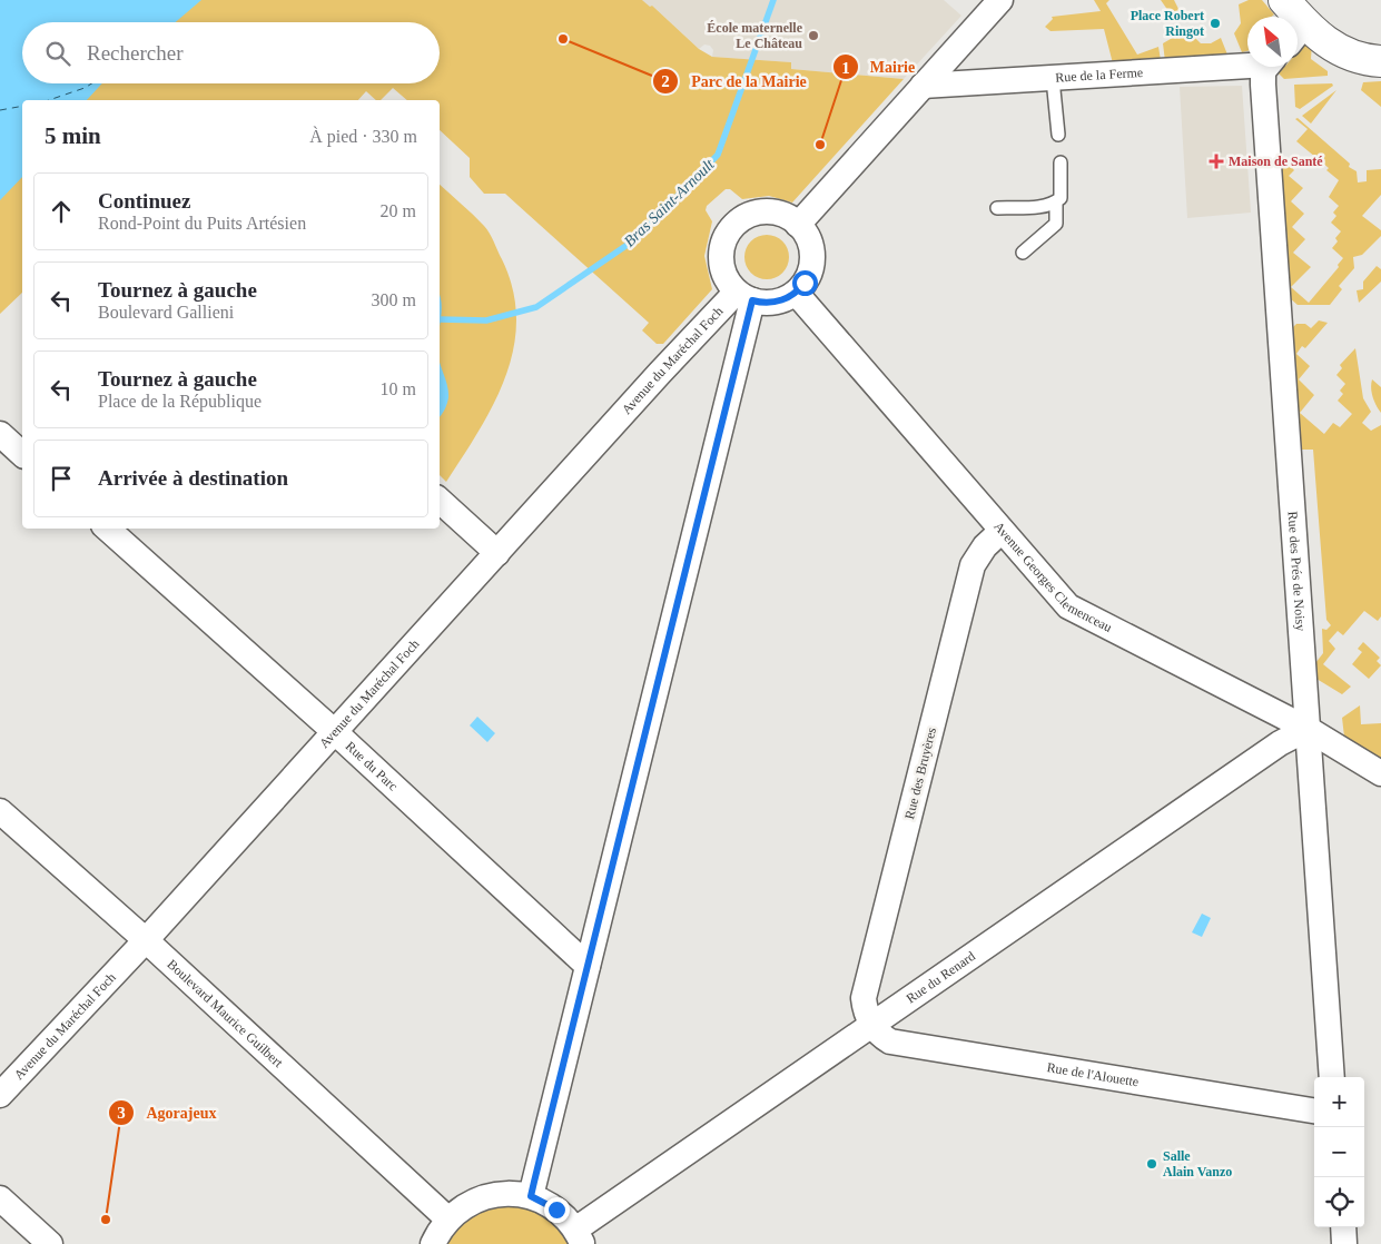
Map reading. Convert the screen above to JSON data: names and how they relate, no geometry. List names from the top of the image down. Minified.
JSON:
{"streets":{"street":["Rue de la Ferme","Avenue du Maréchal Foch","Rue des Prés de Noisy","Avenue Georges Clemenceau","Rue du Parc","Rue des Bruyères","Rue du Renard","Boulevard Maurice Guilbert","Rue de l'Alouette"]},"crossings":[["Avenue du Maréchal Foch","Avenue Georges Clemenceau"],["Avenue du Maréchal Foch","Rue du Parc"],["Avenue du Maréchal Foch","Boulevard Maurice Guilbert"],["Rue des Prés de Noisy","Avenue Georges Clemenceau"],["Rue des Prés de Noisy","Rue du Renard"],["Avenue Georges Clemenceau","Rue des Bruyères"],["Avenue Georges Clemenceau","Rue du Renard"],["Rue des Bruyères","Rue du Renard"],["Rue des Bruyères","Rue de l'Alouette"],["Rue du Renard","Rue de l'Alouette"]],"water":["Bras Saint-Arnoult"],"places":{"other":["Place Robert Ringot","École maternelle Le Château","Parc de la Mairie","Mairie","Salle Alain Vanzo","Agorajeux"],"health":["Maison de Santé"]},"north":"top left","page":{"search":"Rechercher","heading":["5 min","À pied · 330 m"],"list":[["Continuez","Rond-Point du Puits Artésien","20 m"],["Tournez à gauche","Boulevard Gallieni","300 m"],["Tournez à gauche","Place de la République","10 m"],"Arrivée à destination"],"map_buttons":["+","−"]}}
